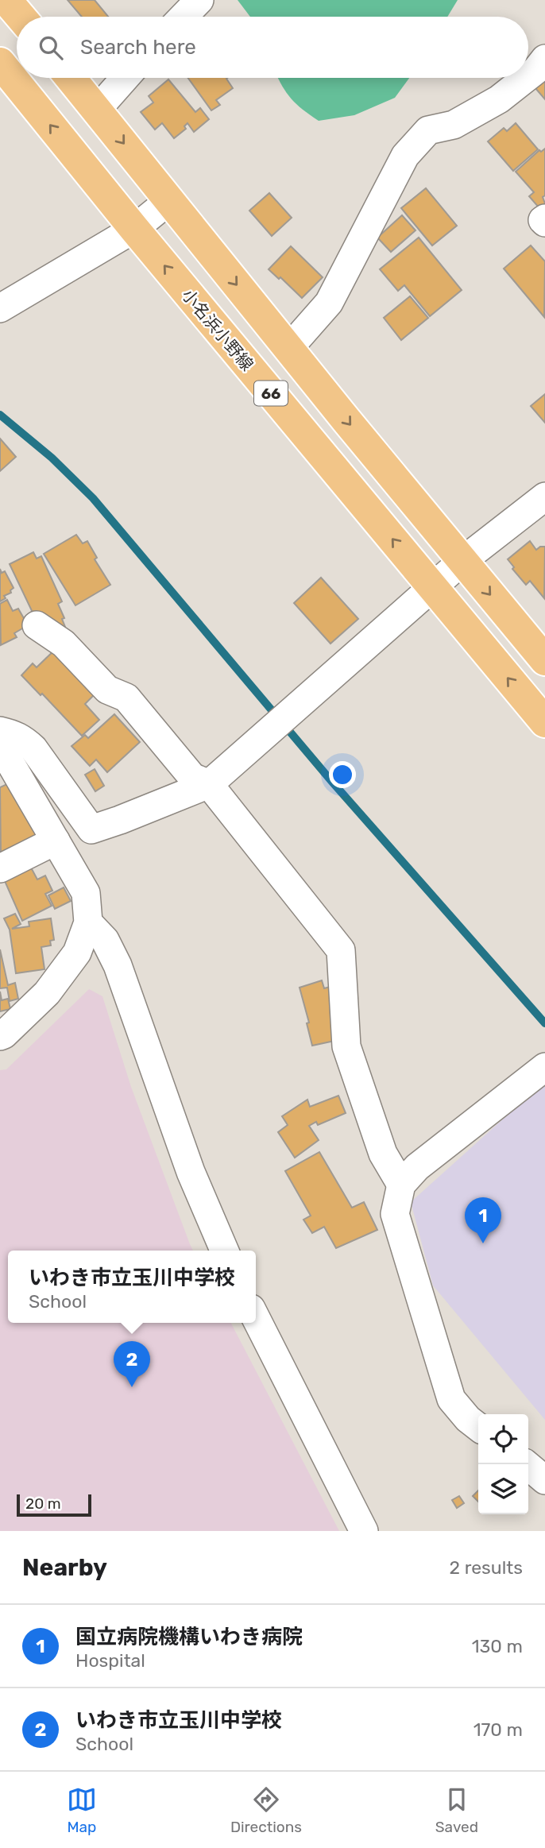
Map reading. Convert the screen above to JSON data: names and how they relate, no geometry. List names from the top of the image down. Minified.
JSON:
{"streets":{"main road":["小名浜小野線","66"]},"scale_bar":"20 m","page":{"search":"Search here","pins":["1","2"],"popup":["いわき市立玉川中学校","School"],"scale":"20 m","heading":["Nearby","2 results"],"list":[{"mark":"1","name":"国立病院機構いわき病院","note":"Hospital","value":"130 m"},{"mark":"2","name":"いわき市立玉川中学校","note":"School","value":"170 m"}],"nav":["Map","Directions","Saved"]}}
